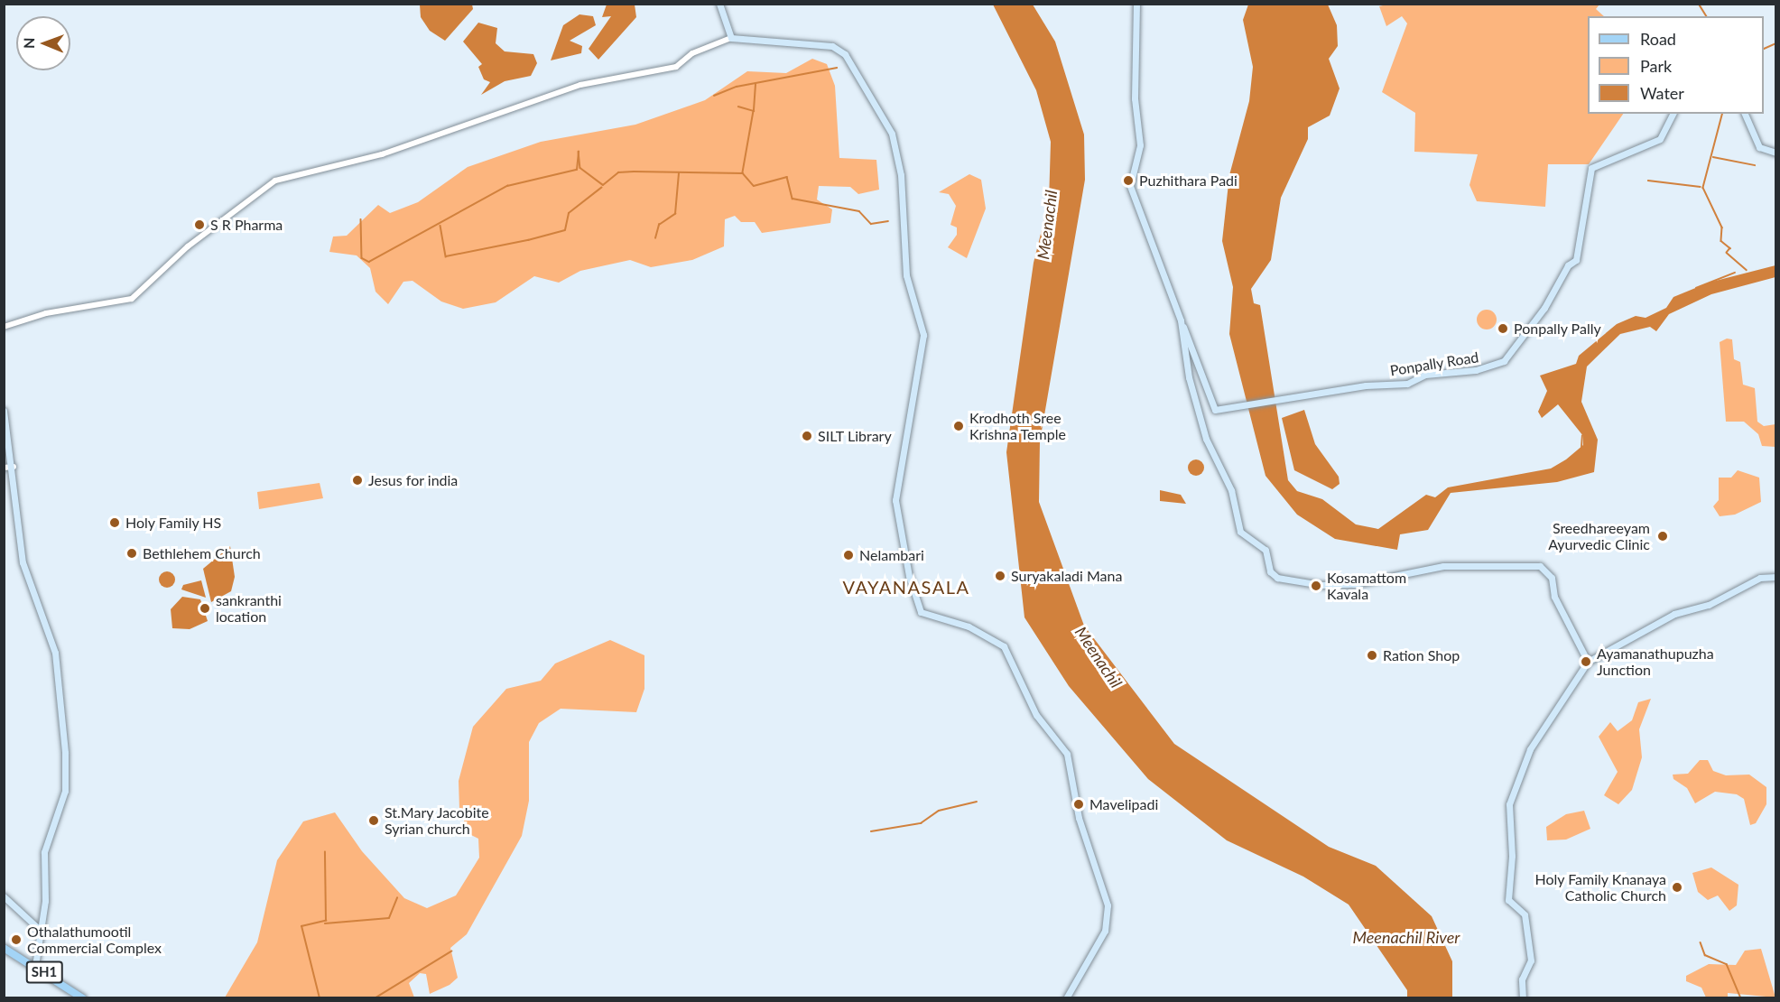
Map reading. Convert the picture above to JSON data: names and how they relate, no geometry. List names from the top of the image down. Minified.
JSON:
{"streets":{"main road":["Ponpally Road","SH1"]},"districts":["VAYANASALA"],"water":["Meenachil","Meenachil River"],"places":["Puzhithara Padi","S R Pharma","Ponpally Pally","Krodhoth Sree Krishna Temple","SILT Library","Jesus for india","Holy Family HS","Sreedhareeyam Ayurvedic Clinic","Bethlehem Church","Nelambari","Suryakaladi Mana","Kosamattom Kavala","sankranthi location","Ration Shop","Ayamanathupuzha Junction","Mavelipadi","St.Mary Jacobite Syrian church","Holy Family Knanaya Catholic Church","Othalathumootil Commercial Complex"],"legend":["Road","Park","Water"],"north":"left"}
